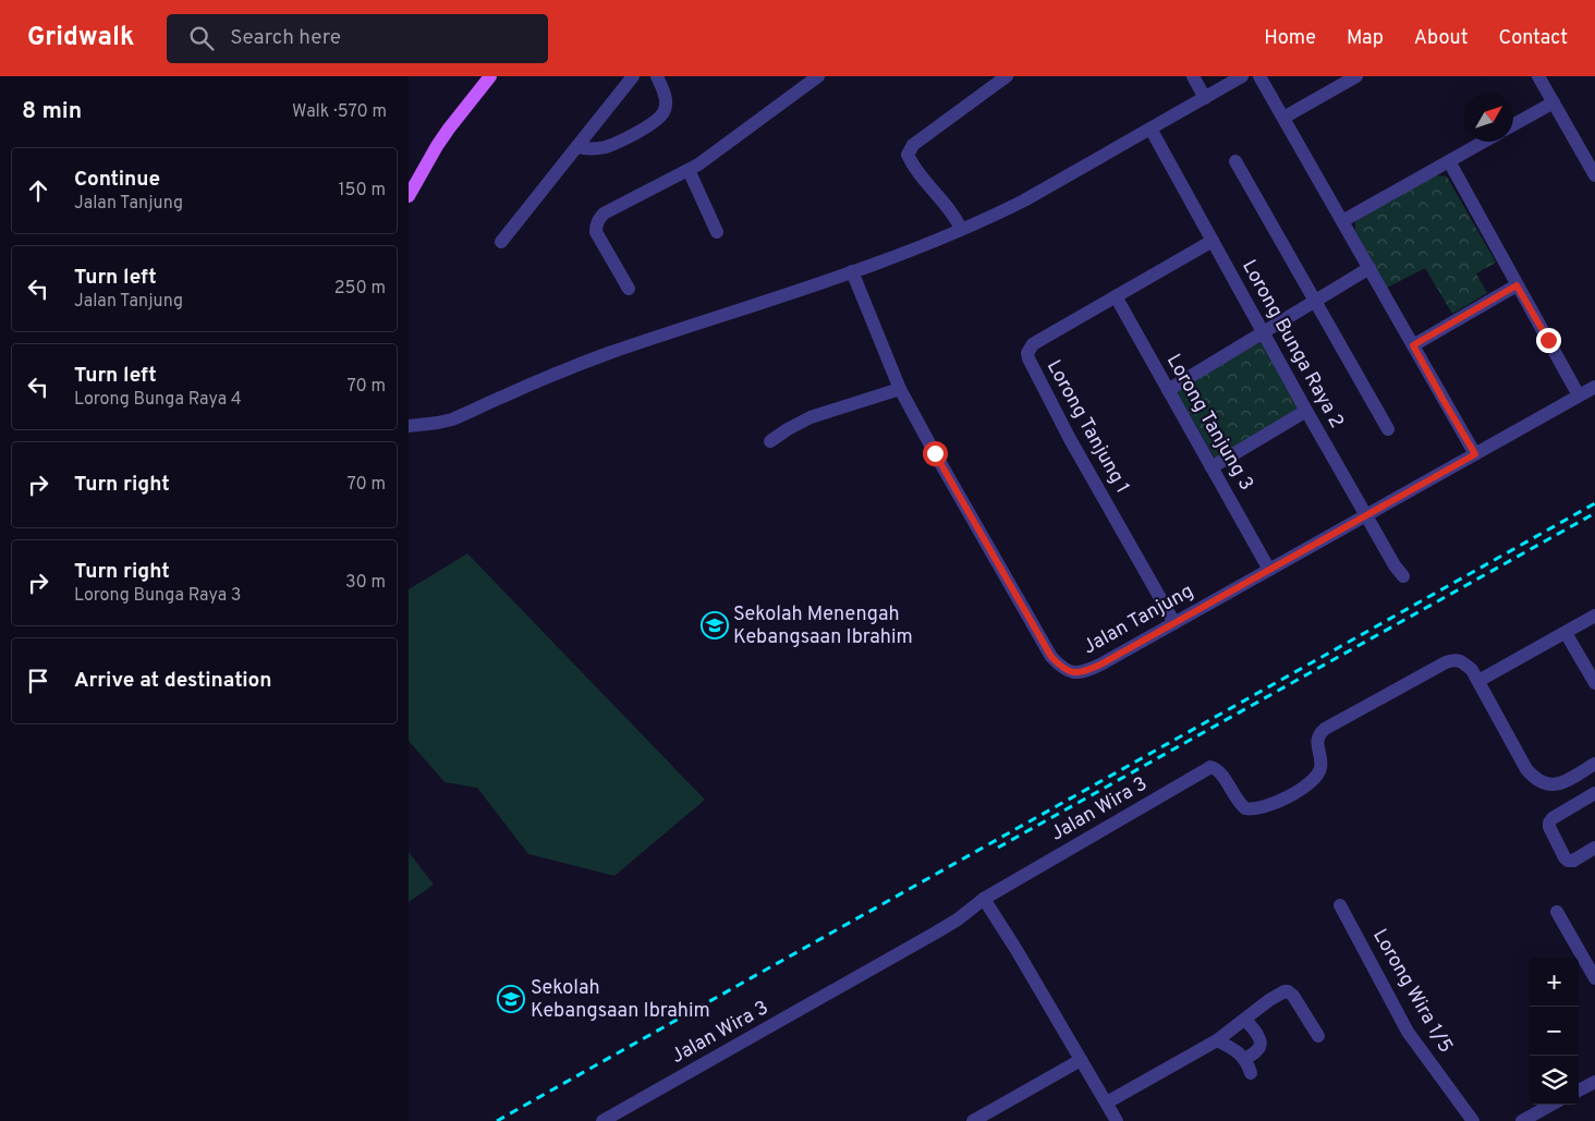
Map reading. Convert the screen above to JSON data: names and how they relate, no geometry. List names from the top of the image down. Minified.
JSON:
{"streets":{"street":["Lorong Bunga Raya 2","Lorong Tanjung 3","Lorong Tanjung 1","Jalan Tanjung","Jalan Wira 3","Lorong Wira 1/5"]},"crossings":[["Lorong Bunga Raya 2","Lorong Tanjung 1"],["Lorong Bunga Raya 2","Jalan Tanjung"],["Lorong Tanjung 3","Lorong Tanjung 1"],["Lorong Tanjung 3","Jalan Tanjung"],["Lorong Tanjung 1","Jalan Tanjung"]],"places":{"school or university":["Sekolah Menengah Kebangsaan Ibrahim","Sekolah Kebangsaan Ibrahim"]},"north":"top right","page":{"header":"Gridwalk","search":"Search here","nav":["Home","Map","About","Contact"],"heading":["8 min","Walk · 570 m"],"list":[["Continue","Jalan Tanjung","150 m"],["Turn left","Jalan Tanjung","250 m"],["Turn left","Lorong Bunga Raya 4","70 m"],["Turn right","70 m"],["Turn right","Lorong Bunga Raya 3","30 m"],"Arrive at destination"],"map_buttons":["+","−"]}}
